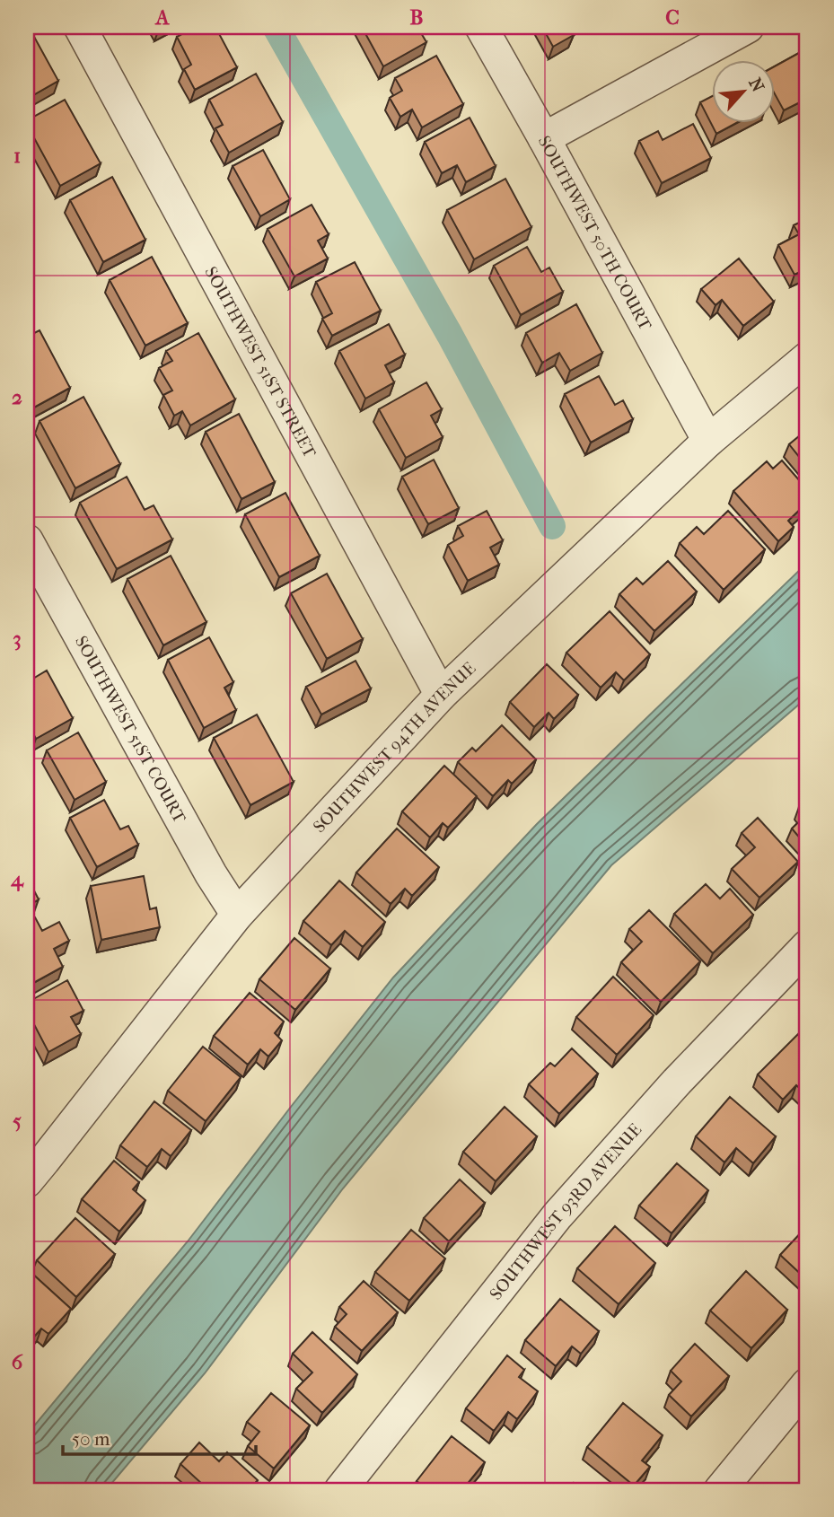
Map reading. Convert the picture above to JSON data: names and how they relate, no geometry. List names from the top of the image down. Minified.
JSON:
{"streets":{"street":["SOUTHWEST 50TH COURT","SOUTHWEST 51ST STREET","SOUTHWEST 51ST COURT","SOUTHWEST 94TH AVENUE","SOUTHWEST 93RD AVENUE"]},"crossings":[["SOUTHWEST 50TH COURT","SOUTHWEST 94TH AVENUE"],["SOUTHWEST 51ST STREET","SOUTHWEST 94TH AVENUE"],["SOUTHWEST 51ST COURT","SOUTHWEST 94TH AVENUE"]],"scale_bar":"50 m","north":"top right","grid":{"columns":["A","B","C"],"rows":["1","2","3","4","5","6"]}}
